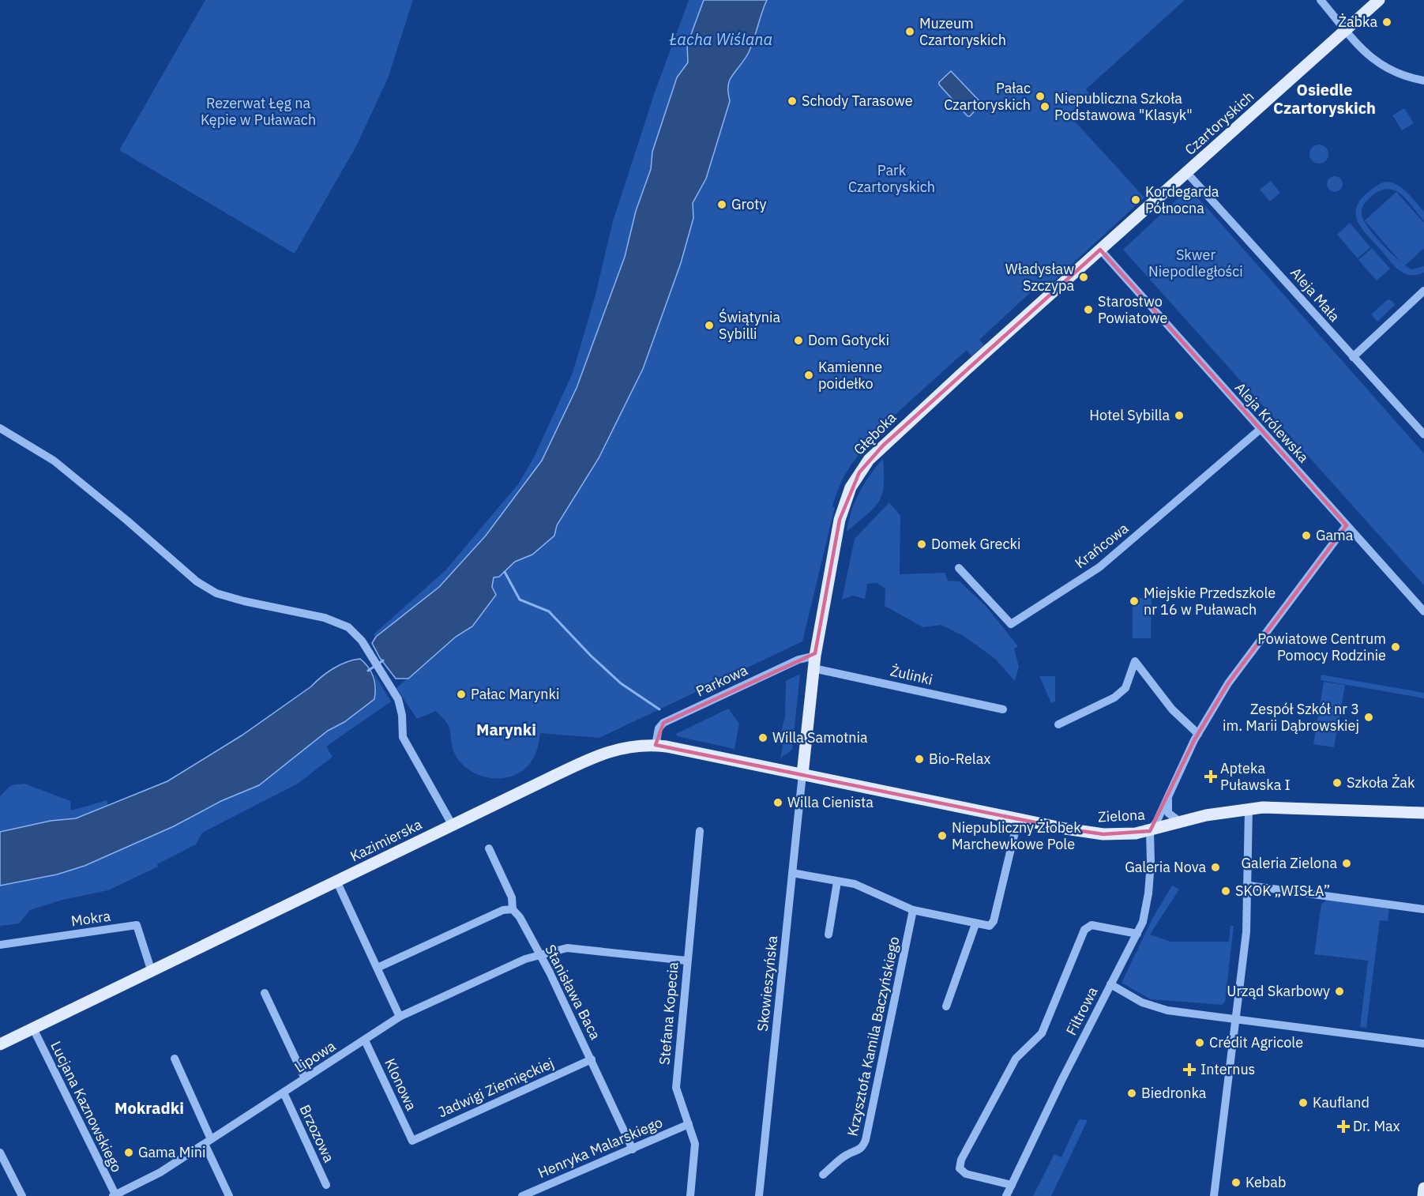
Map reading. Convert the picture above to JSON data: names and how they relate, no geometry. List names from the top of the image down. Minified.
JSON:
{"streets":{"main road":["Czartoryskich","Głęboka","Zielona","Kazimierska"],"street":["Aleja Mała","Aleja Królewska","Krańcowa","Żulinki","Parkowa","Mokra","Skowieszyńska","Stanisława Baca","Filtrowa","Stefana Kopecia","Krzysztofa Kamila Baczyńskiego","Lipowa","Klonowa","Jadwigi Ziemięckiej","Lucjana Kaznowskiego","Brzozowa","Henryka Malarskiego"]},"crossings":[["Czartoryskich","Aleja Mała"],["Czartoryskich","Aleja Królewska"],["Czartoryskich","Głęboka"],["Aleja Królewska","Głęboka"],["Aleja Królewska","Krańcowa"],["Głęboka","Żulinki"],["Głęboka","Parkowa"],["Głęboka","Zielona"],["Głęboka","Kazimierska"],["Głęboka","Skowieszyńska"],["Żulinki","Parkowa"],["Parkowa","Kazimierska"],["Zielona","Kazimierska"],["Zielona","Skowieszyńska"],["Zielona","Filtrowa"],["Kazimierska","Mokra"],["Kazimierska","Skowieszyńska"],["Kazimierska","Lucjana Kaznowskiego"],["Stanisława Baca","Lipowa"],["Stanisława Baca","Jadwigi Ziemięckiej"],["Stanisława Baca","Henryka Malarskiego"],["Stefana Kopecia","Lipowa"],["Stefana Kopecia","Henryka Malarskiego"],["Lipowa","Klonowa"],["Lipowa","Lucjana Kaznowskiego"],["Lipowa","Brzozowa"],["Klonowa","Jadwigi Ziemięckiej"]],"districts":["Osiedle Czartoryskich","Marynki","Mokradki"],"water":["Łacha Wiślana"],"parks":["Rezerwat Łęg na Kępie w Puławach","Park Czartoryskich","Skwer Niepodległości"],"places":{"other":["Żabka","Muzeum Czartoryskich","Pałac Czartoryskich","Schody Tarasowe","Niepubliczna Szkoła Podstawowa \"Klasyk\"","Kordegarda Północna","Groty","Władysław Szczypa","Starostwo Powiatowe","Świątynia Sybilli","Dom Gotycki","Kamienne poidełko","Hotel Sybilla","Gama","Domek Grecki","Miejskie Przedszkole nr 16 w Puławach","Powiatowe Centrum Pomocy Rodzinie","Pałac Marynki","Zespół Szkół nr 3 im. Marii Dąbrowskiej","Willa Samotnia","Bio-Relax","Szkoła Żak","Willa Cienista","Niepubliczny Żłobek Marchewkowe Pole","Galeria Zielona","Galeria Nova","SKOK „WISŁA”","Urząd Skarbowy","Crédit Agricole","Biedronka","Kaufland","Gama Mini","Kebab"],"health":["Apteka Puławska I","Internus","Dr. Max"]}}
